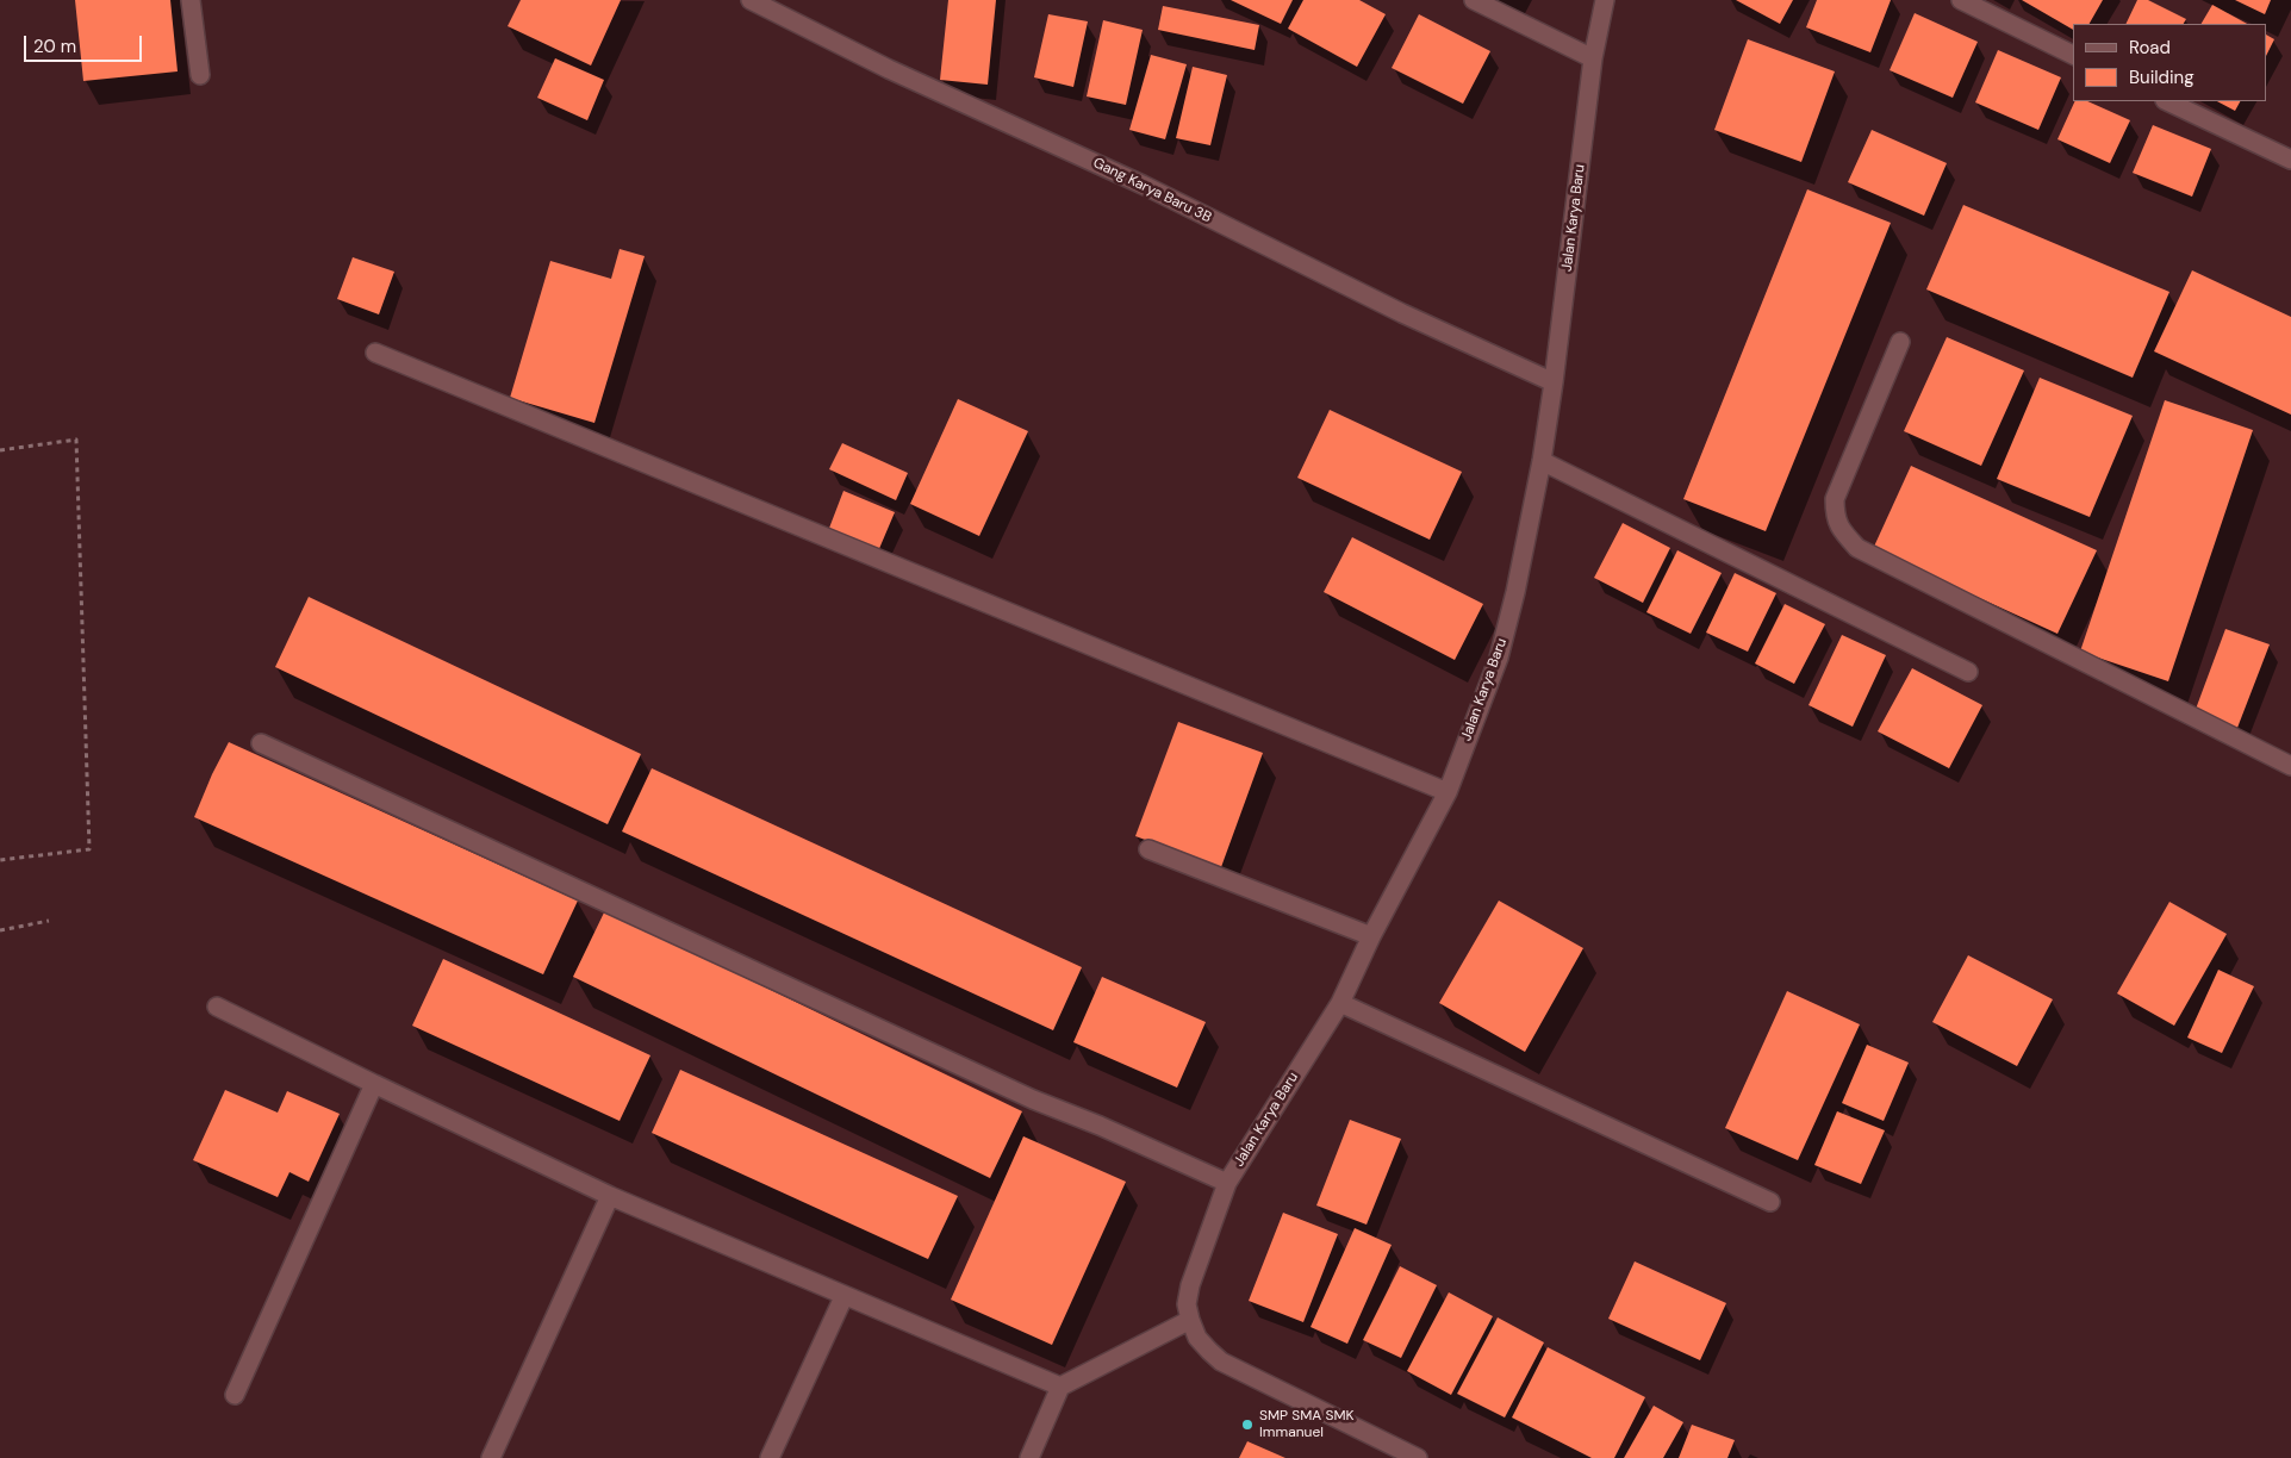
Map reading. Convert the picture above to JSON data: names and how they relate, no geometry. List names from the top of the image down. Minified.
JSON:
{"streets":{"street":["Gang Karya Baru 3B","Jalan Karya Baru"]},"crossings":[["Gang Karya Baru 3B","Jalan Karya Baru"]],"places":["SMP SMA SMK Immanuel"],"legend":["Road","Building"],"scale_bar":"20 m"}
